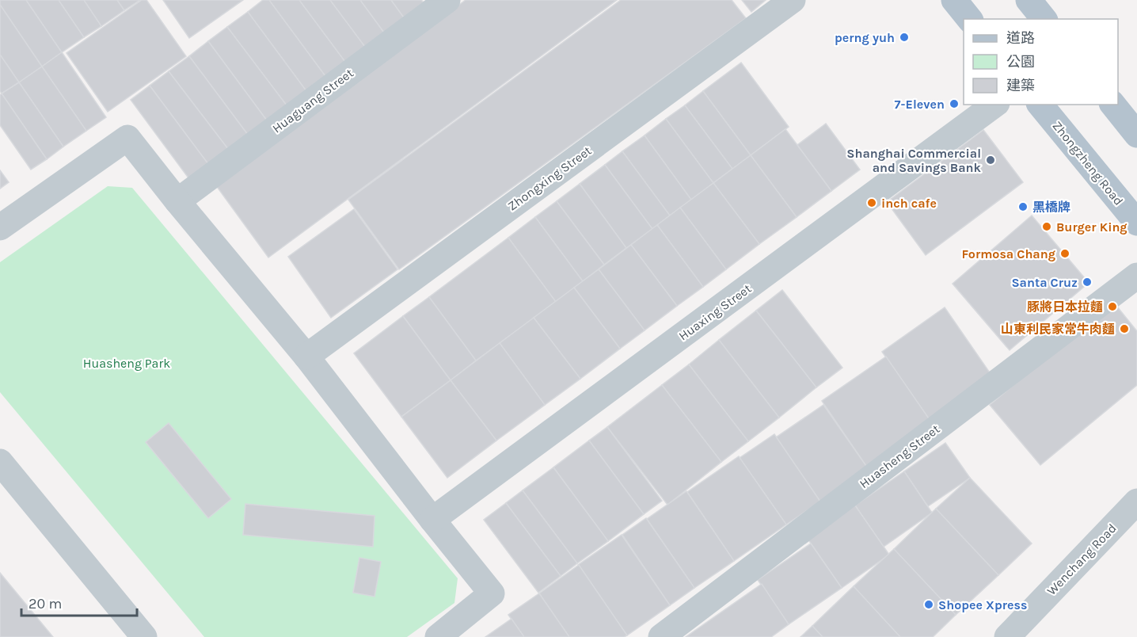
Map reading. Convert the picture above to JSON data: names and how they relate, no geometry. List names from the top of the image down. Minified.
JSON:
{"streets":{"main road":["Zhongzheng Road"],"street":["Huaguang Street","Zhongxing Street","Huaxing Street","Huasheng Street","Wenchang Road"]},"parks":["Huasheng Park"],"places":["perng yuh","7-Eleven","Shanghai Commercial and Savings Bank","inch cafe","黑橋牌","Burger King","Formosa Chang","Santa Cruz","豚將日本拉麵","山東利民家常牛肉麵","Shopee Xpress"],"legend":["道路","公園","建築"],"scale_bar":"20 m"}
